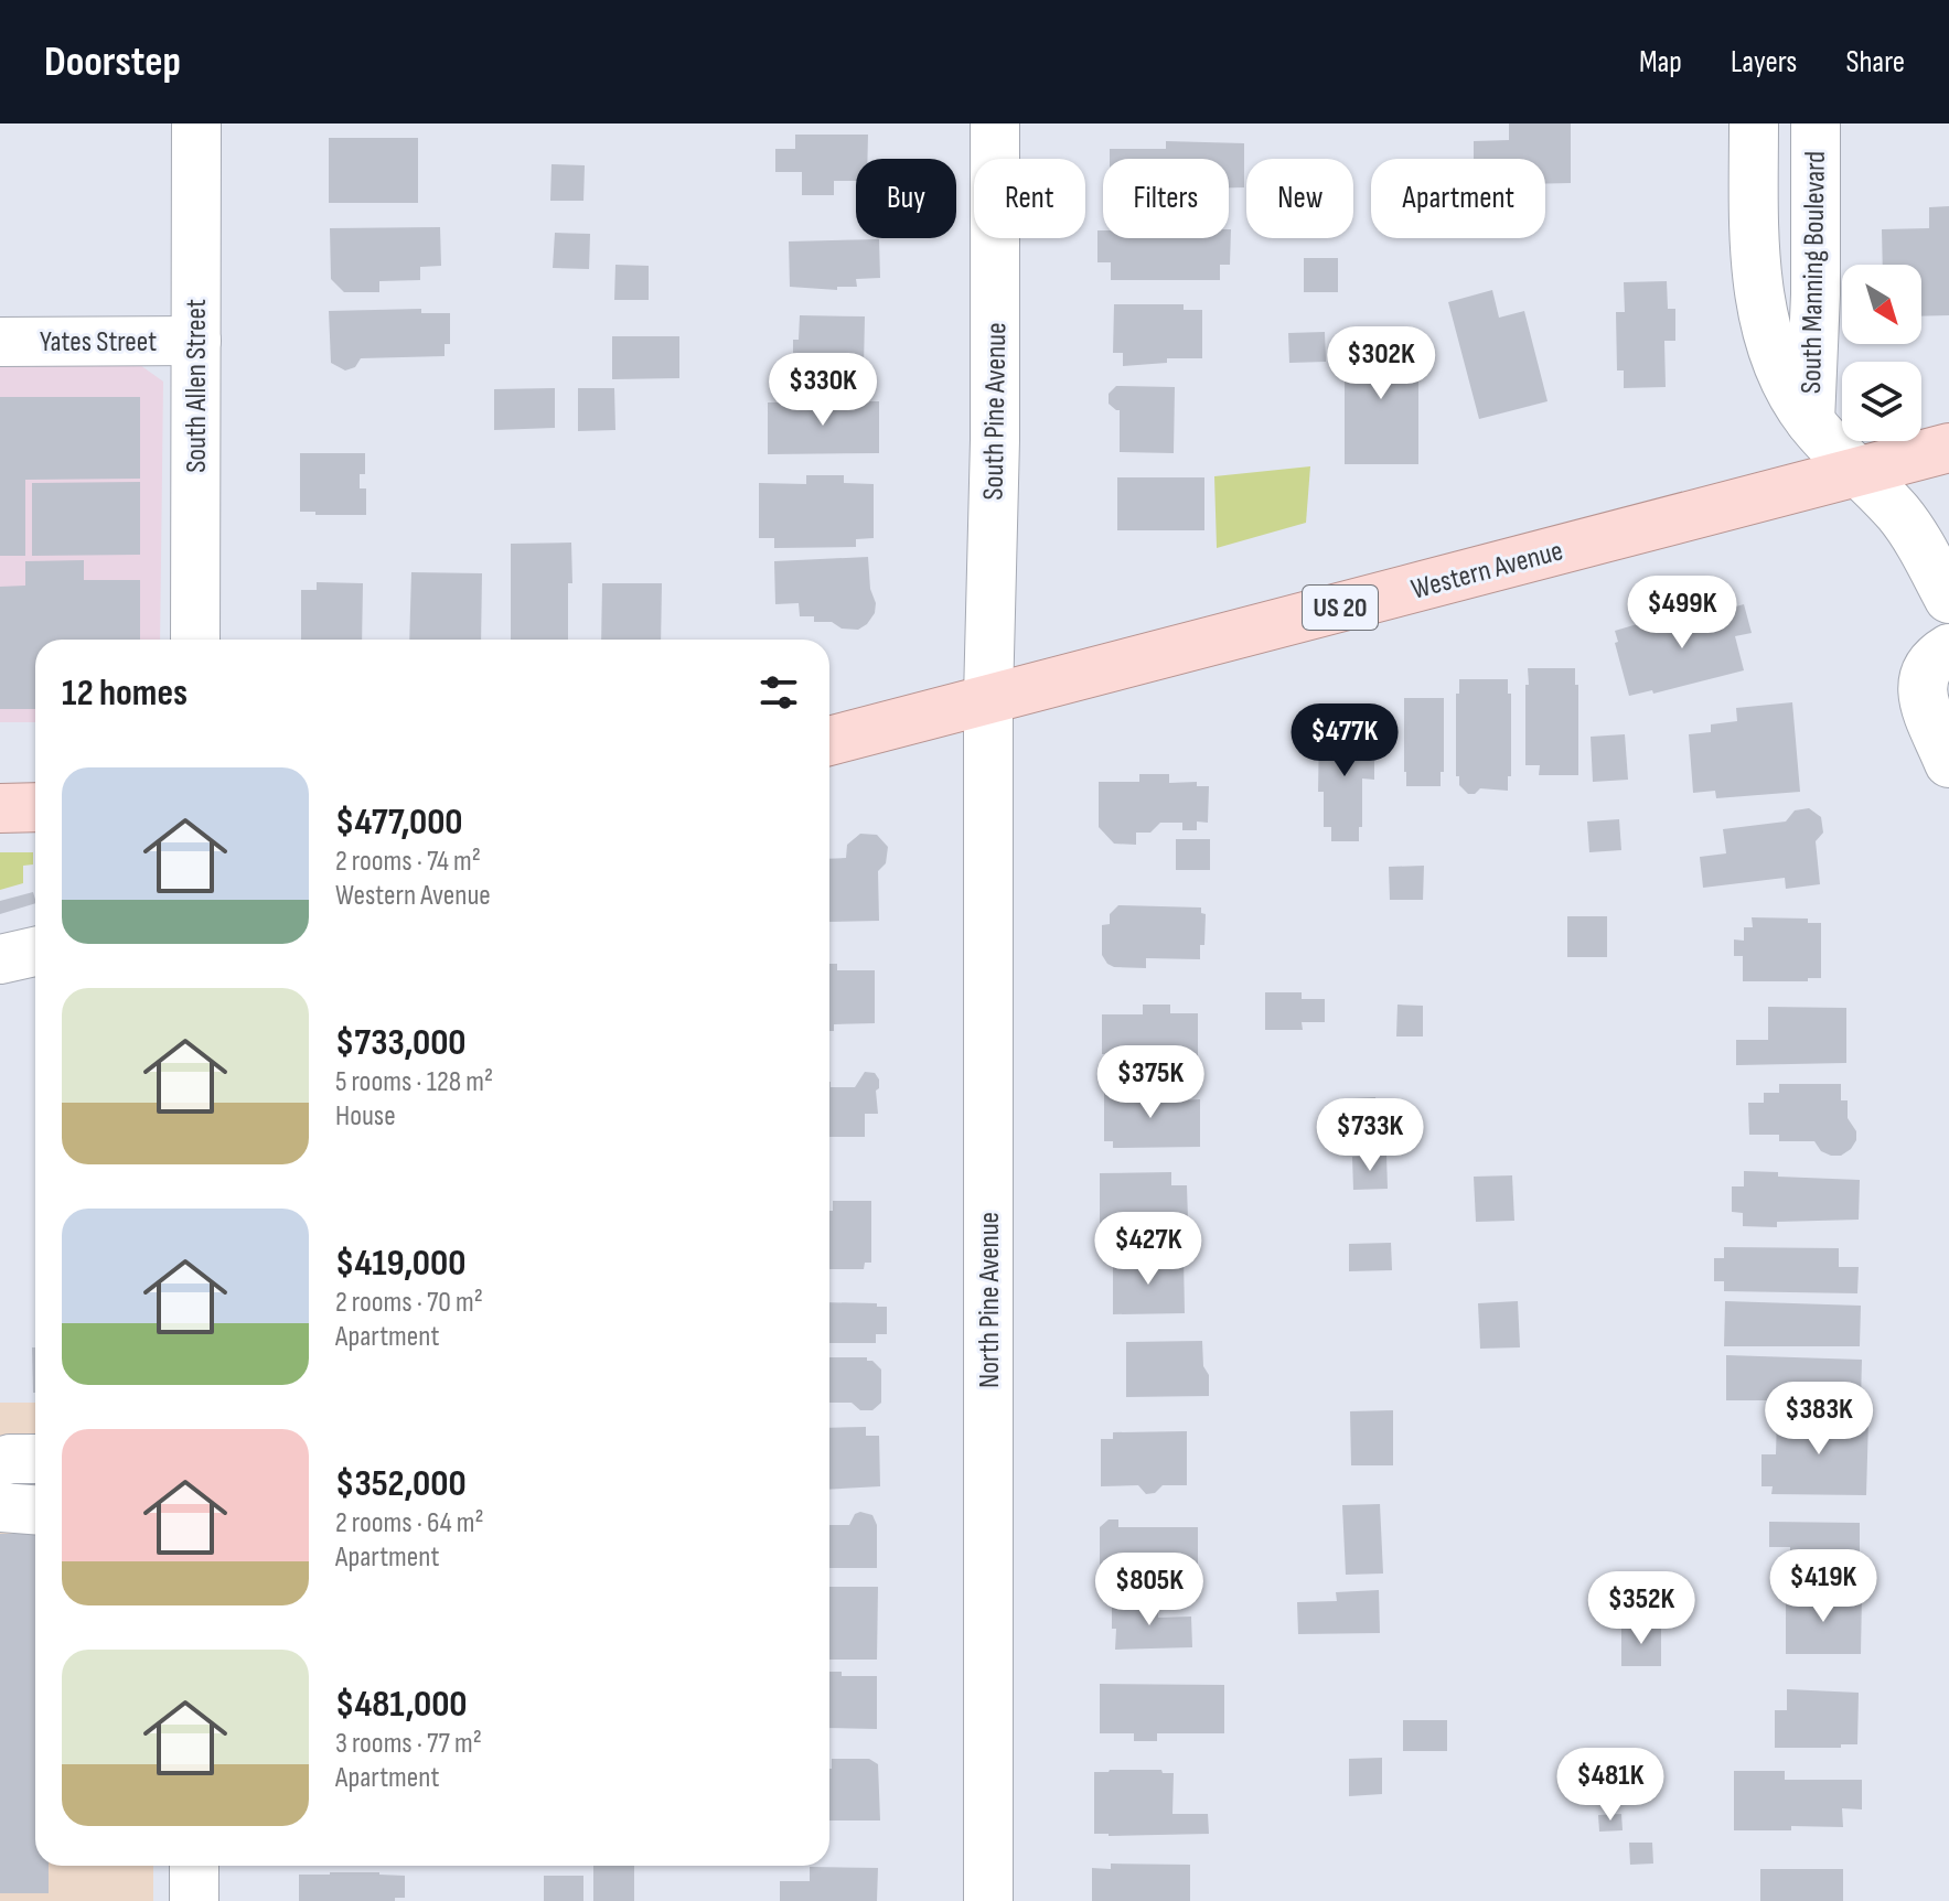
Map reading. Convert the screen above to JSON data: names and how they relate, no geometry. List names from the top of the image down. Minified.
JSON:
{"streets":{"main road":["Western Avenue","US 20"],"street":["South Manning Boulevard","Yates Street","South Allen Street","South Pine Avenue","North Pine Avenue"]},"crossings":[["South Manning Boulevard","Western Avenue"],["Yates Street","South Allen Street"],["South Pine Avenue","Western Avenue"],["South Pine Avenue","North Pine Avenue"],["Western Avenue","North Pine Avenue"]],"north":"bottom right","page":{"header":"Doorstep","nav":["Map","Layers","Share"],"chip":["Buy","Rent","Filters","New","Apartment"],"price":["$302K","$330K","$499K","$477K","$375K","$733K","$427K","$383K","$419K","$805K","$352K","$481K"],"heading":"12 homes","list":[{"name":"$477,000","note":"2 rooms · 74 m² · Western Avenue"},{"name":"$733,000","note":"5 rooms · 128 m² · House"},{"name":"$419,000","note":"2 rooms · 70 m² · Apartment"},{"name":"$352,000","note":"2 rooms · 64 m² · Apartment"},{"name":"$481,000","note":"3 rooms · 77 m² · Apartment"}]}}
